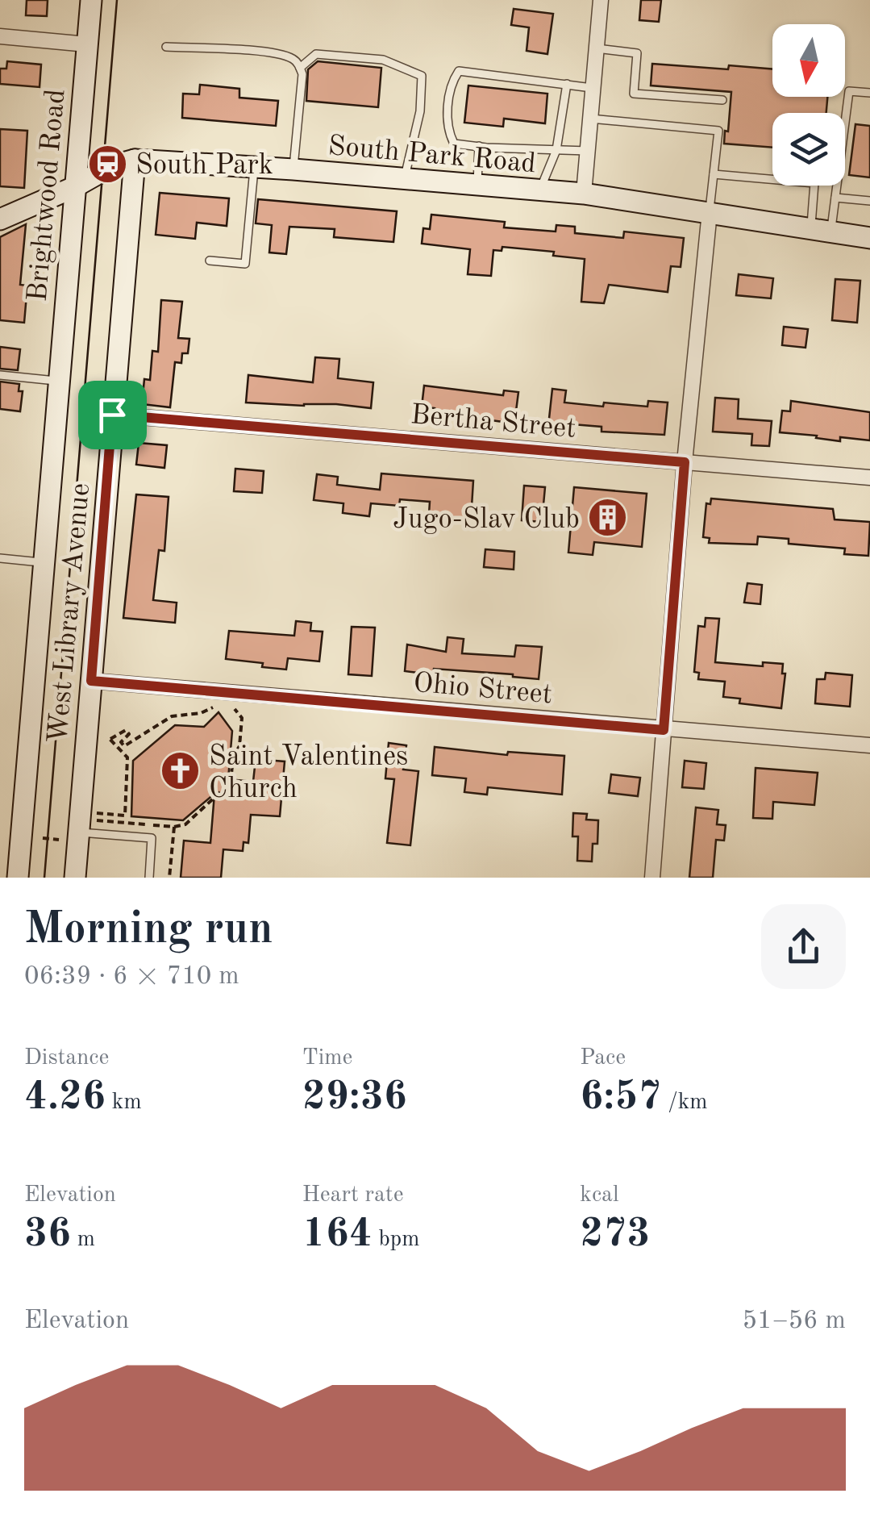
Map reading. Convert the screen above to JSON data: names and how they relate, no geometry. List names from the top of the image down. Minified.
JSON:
{"streets":{"street":["South Park Road","Brightwood Road","Bertha Street","West Library Avenue","Ohio Street"]},"crossings":[["South Park Road","Brightwood Road"],["South Park Road","West Library Avenue"],["Bertha Street","West Library Avenue"],["West Library Avenue","Ohio Street"]],"places":{"station":["South Park"],"building":["Jugo-Slav Club"],"church":["Saint Valentines Church"]},"north":"bottom","page":{"heading":["Morning run","06:39 · 6 × 710 m"],"stats":[["Distance","4.26 km"],["Time","29:36"],["Pace","6:57 /km"],["Elevation","36 m"],["Heart rate","164 bpm"],["kcal","273"]],"chart":["Elevation","51–56 m"]}}
